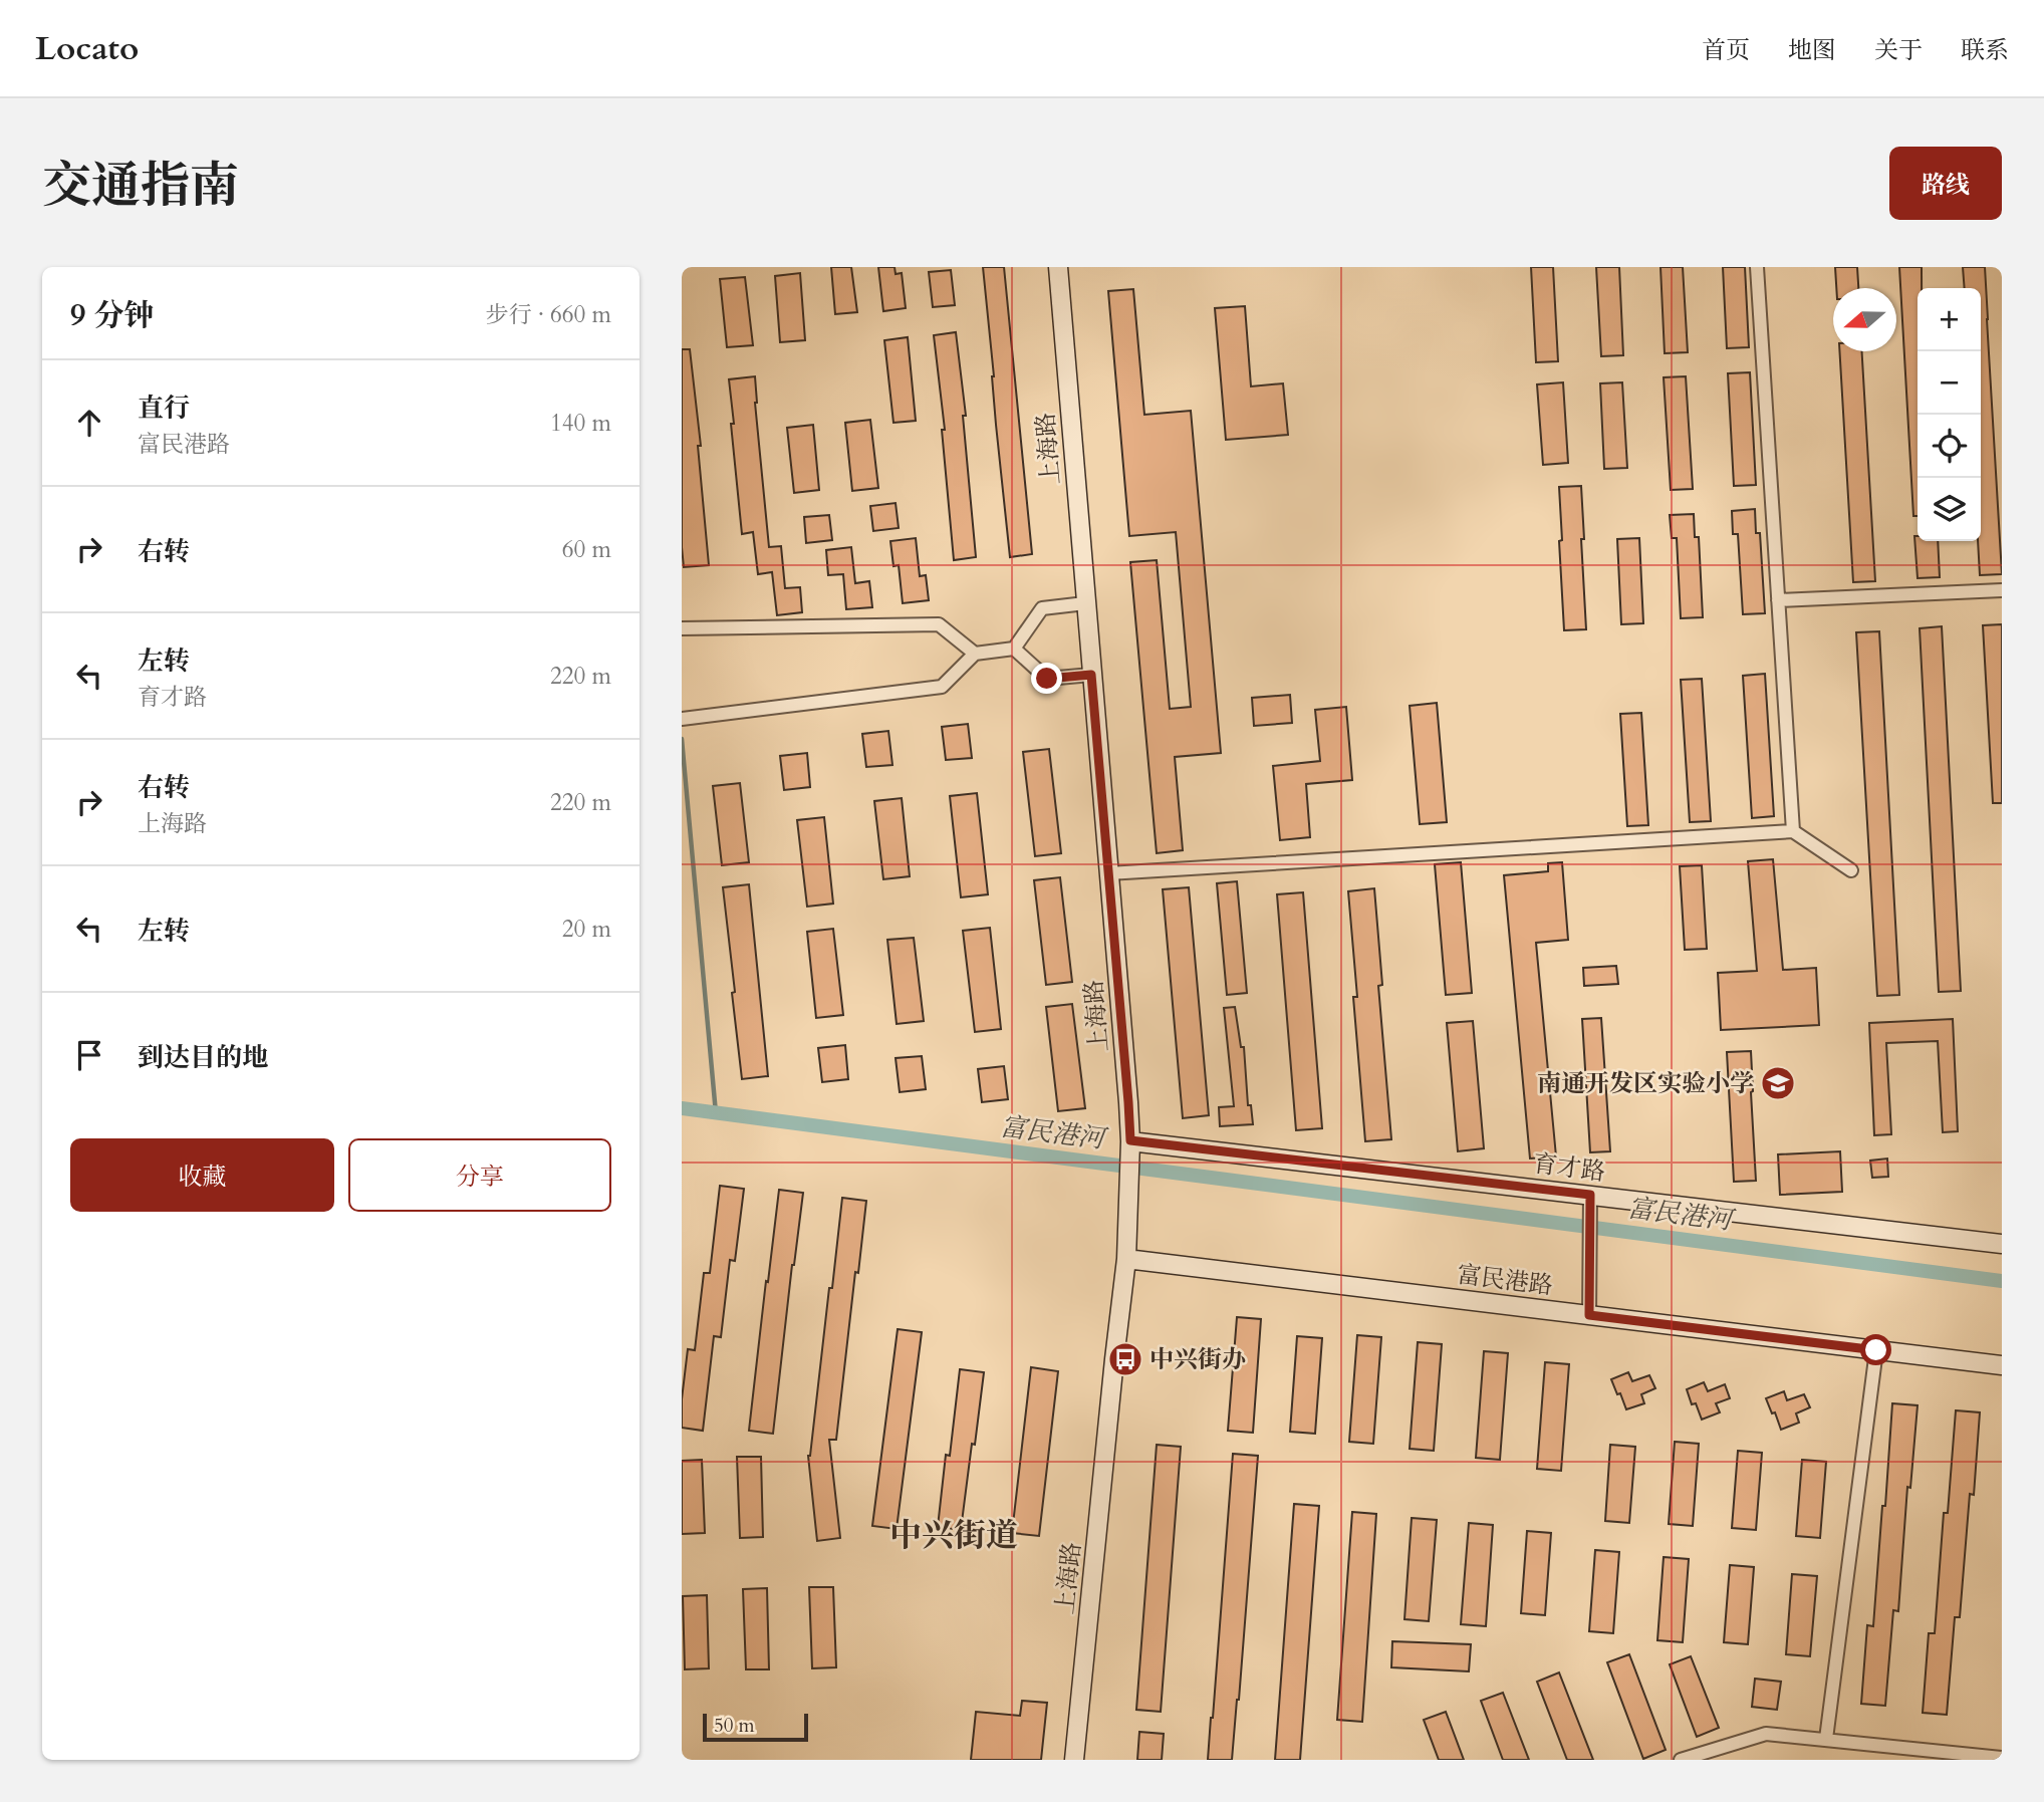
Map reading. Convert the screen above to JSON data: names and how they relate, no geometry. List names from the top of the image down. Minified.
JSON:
{"streets":{"street":["上海路","育才路","富民港路"]},"crossings":[["上海路","育才路"],["上海路","富民港路"]],"districts":["中兴街道"],"water":["富民港河"],"places":{"school or university":["南通开发区实验小学"],"bus stop":["中兴街办"]},"scale_bar":"50 m","north":"left","page":{"header":"Locato","nav":["首页","地图","关于","联系"],"title":"交通指南","buttons":["路线",["收藏","分享"]],"heading":["9 分钟","步行 · 660 m"],"map_buttons":["+","−"],"list":[["直行","富民港路","140 m"],["右转","60 m"],["左转","育才路","220 m"],["右转","上海路","220 m"],["左转","20 m"],"到达目的地"],"scale":"50 m"}}
